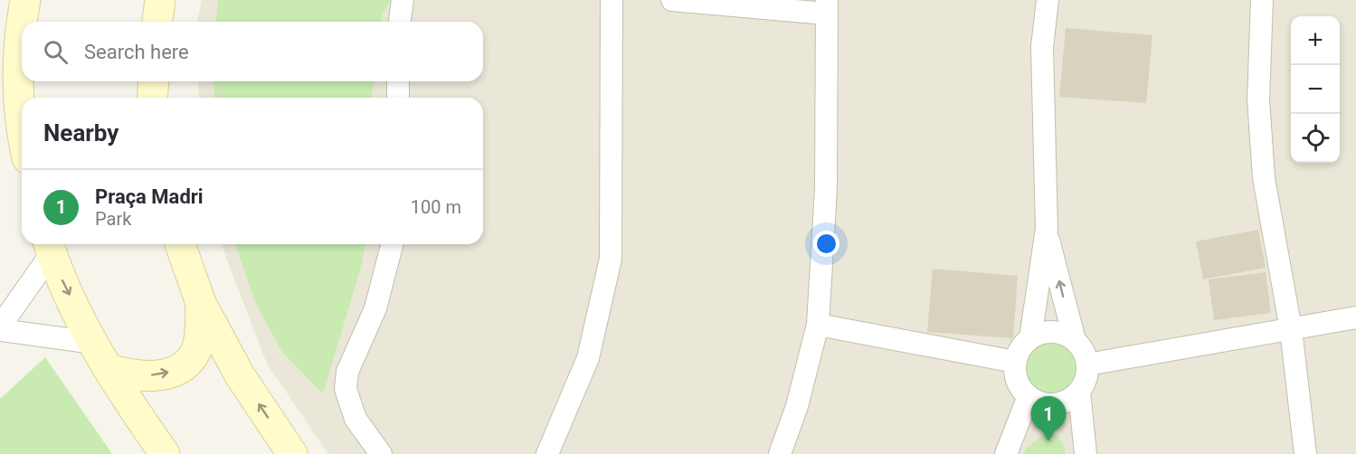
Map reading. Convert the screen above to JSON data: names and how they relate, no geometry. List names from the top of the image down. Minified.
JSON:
{"page":{"map_buttons":["+","−"],"search":"Search here","heading":"Nearby","list":[{"mark":"1","name":"Praça Madri","note":"Park","value":"100 m"}],"pins":"1"}}
